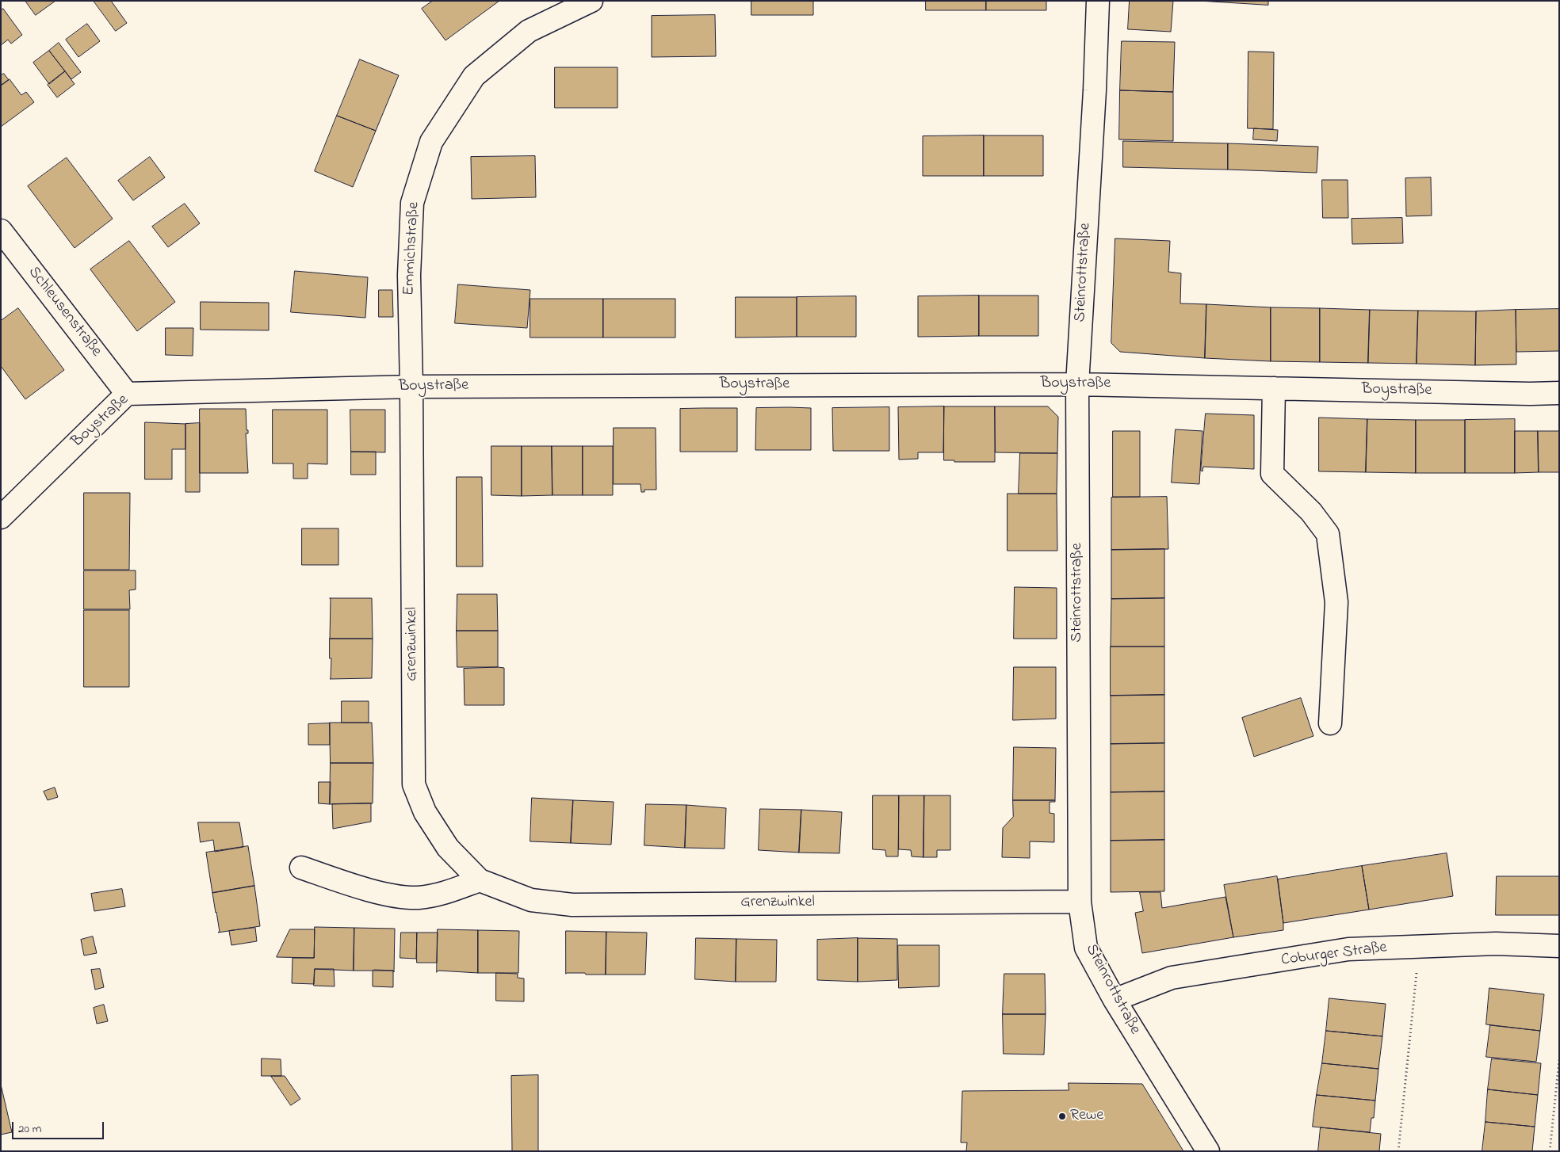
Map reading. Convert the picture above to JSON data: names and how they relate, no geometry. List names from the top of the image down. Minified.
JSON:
{"streets":{"street":["Emmichstraße","Steinrottstraße","Schleusenstraße","Boystraße","Grenzwinkel","Coburger Straße"]},"crossings":[["Emmichstraße","Boystraße"],["Emmichstraße","Grenzwinkel"],["Steinrottstraße","Boystraße"],["Steinrottstraße","Grenzwinkel"],["Steinrottstraße","Coburger Straße"],["Schleusenstraße","Boystraße"],["Boystraße","Grenzwinkel"]],"places":["Rewe"],"scale_bar":"20 m"}
